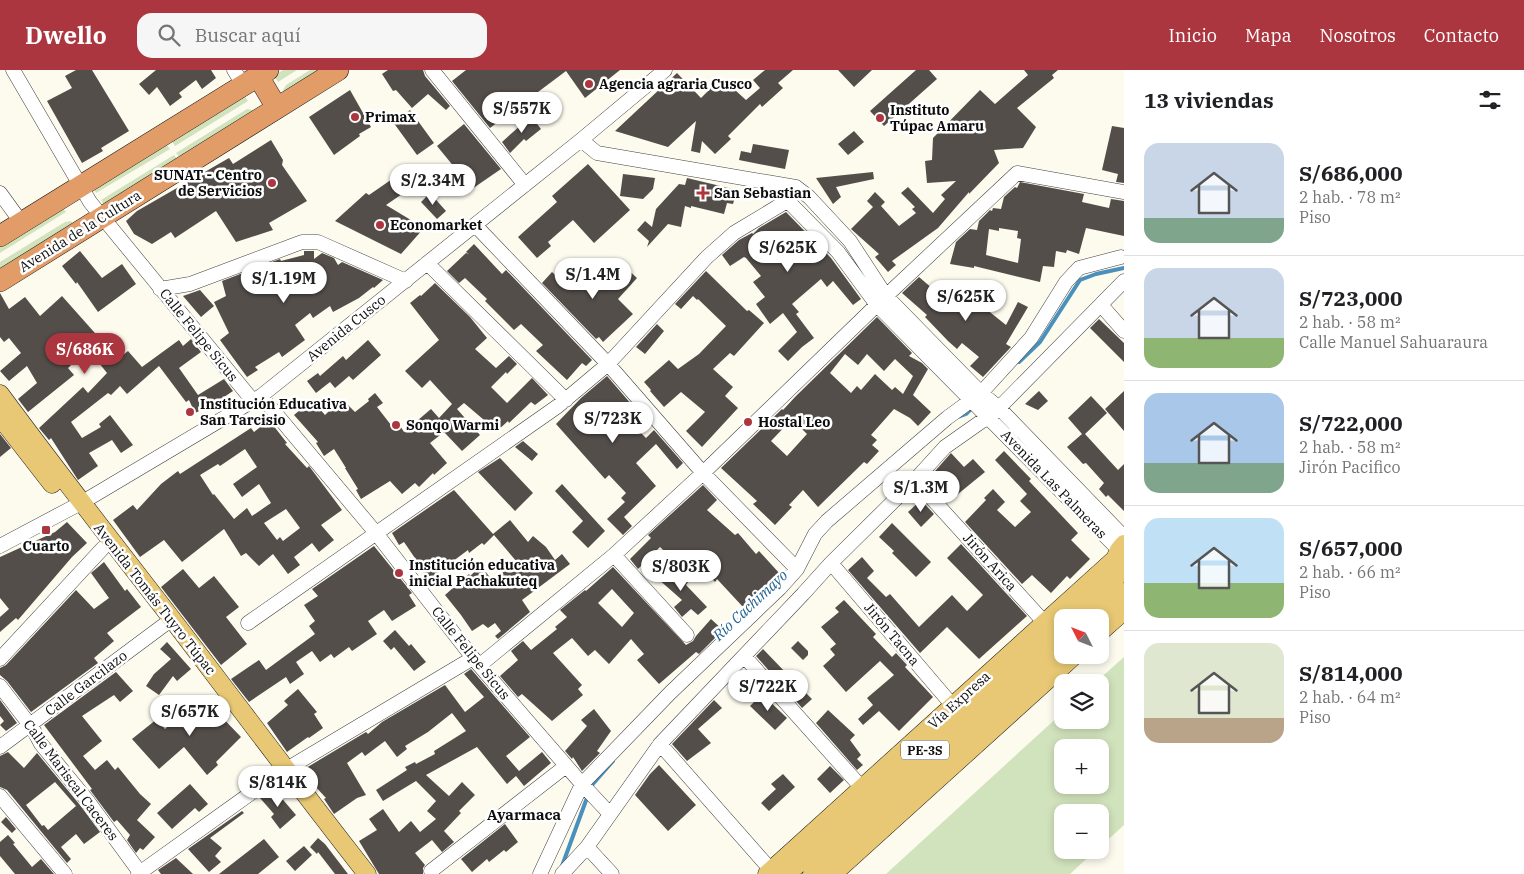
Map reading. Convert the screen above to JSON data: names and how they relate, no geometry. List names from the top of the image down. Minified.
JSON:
{"streets":{"highway":["Avenida de la Cultura"],"main road":["Avenida Tomás Tuyro Túpac","Vía Expresa","PE-3S"],"street":["Avenida Cusco","Calle Felipe Sicus","Avenida Las Palmeras","Jirón Arica","Jirón Tacna","Calle Garcilazo","Calle Mariscal Caceres"]},"crossings":[["Avenida de la Cultura","Calle Felipe Sicus"],["Avenida Cusco","Calle Felipe Sicus"],["Avenida Cusco","Avenida Tomás Tuyro Túpac"],["Avenida Las Palmeras","Vía Expresa"],["Jirón Arica","Vía Expresa"],["Avenida Tomás Tuyro Túpac","Calle Garcilazo"],["Jirón Tacna","Vía Expresa"],["Calle Garcilazo","Calle Mariscal Caceres"]],"districts":["Ayarmaca"],"water":["Río Cachimayo"],"places":{"other":["Agencia agraria Cusco","Primax","Instituto Túpac Amaru","SUNAT - Centro de Servicios","Economarket","Institución Educativa San Tarcisio","Hostal Leo","Sonqo Warmi","Institución educativa inicial Pachakuteq"],"health":["San Sebastian"],"transit":["Cuarto"]},"north":"top left","page":{"header":"Dwello","search":"Buscar aquí","nav":["Inicio","Mapa","Nosotros","Contacto"],"heading":"13 viviendas","price":["S/557K","S/2.34M","S/625K","S/1.4M","S/1.19M","S/625K","S/686K","S/723K","S/1.3M","S/803K","S/722K","S/657K","S/814K"],"list":[{"name":"S/686,000","note":"2 hab. · 78 m² · Piso"},{"name":"S/723,000","note":"2 hab. · 58 m² · Calle Manuel Sahuaraura"},{"name":"S/722,000","note":"2 hab. · 58 m² · Jirón Pacifico"},{"name":"S/657,000","note":"2 hab. · 66 m² · Piso"},{"name":"S/814,000","note":"2 hab. · 64 m² · Piso"}],"map_buttons":["+","−"]}}
